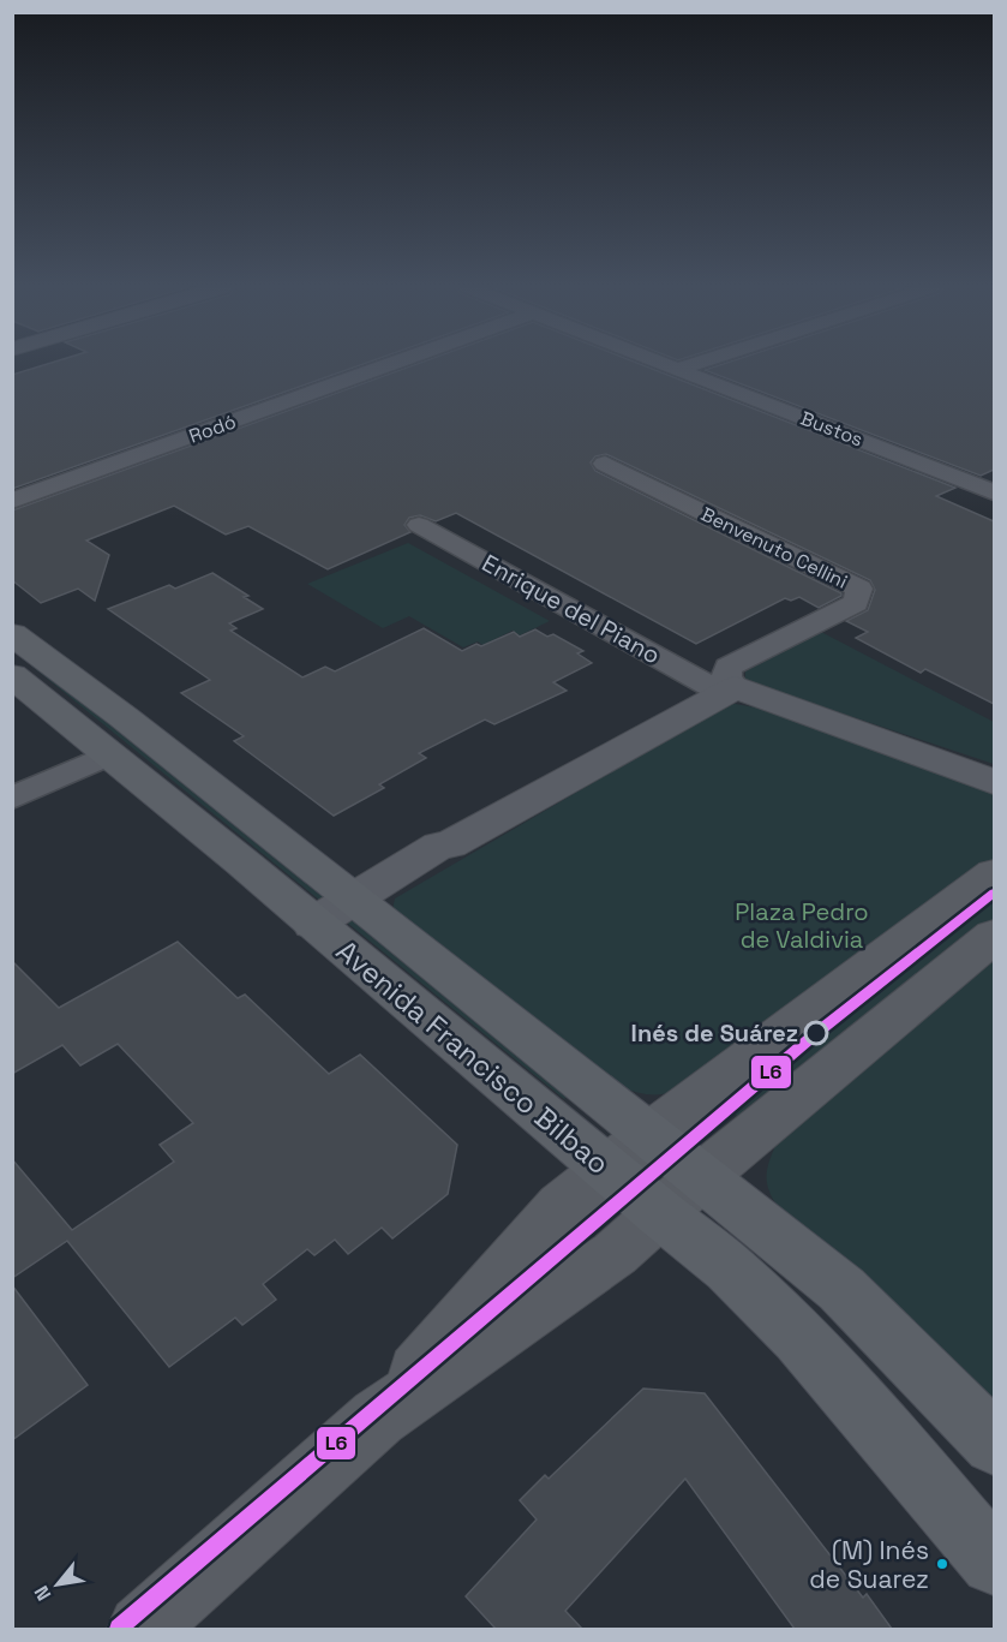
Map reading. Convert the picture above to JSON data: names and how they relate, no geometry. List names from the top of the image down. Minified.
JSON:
{"streets":{"main road":["Avenida Francisco Bilbao"],"street":["Rodó","Bustos","Benvenuto Cellini","Enrique del Piano"]},"crossings":[["Benvenuto Cellini","Enrique del Piano"]],"parks":["Plaza Pedro de Valdivia"],"places":["Inés de Suárez","(M) Inés de Suarez"],"lines":["transit line L6"],"north":"bottom left"}
